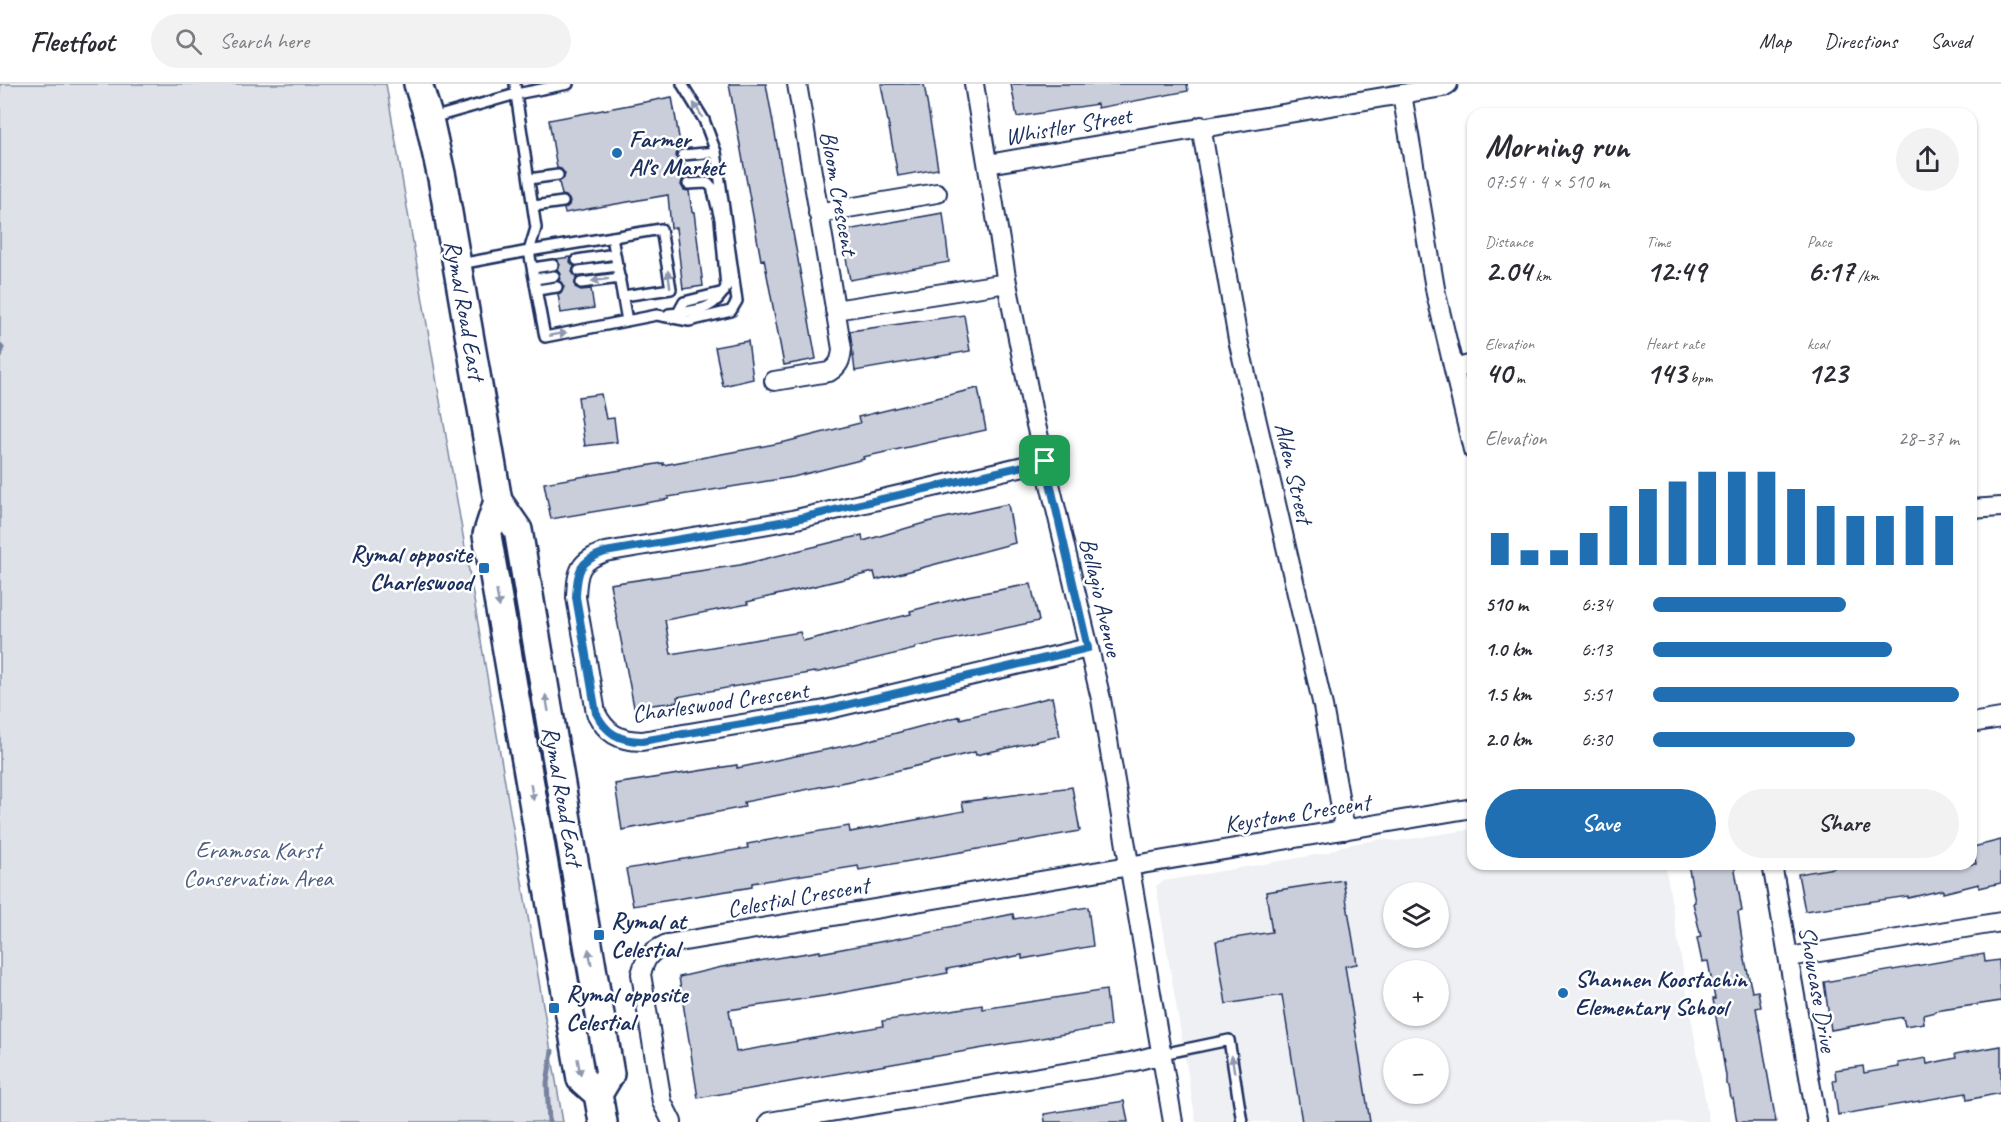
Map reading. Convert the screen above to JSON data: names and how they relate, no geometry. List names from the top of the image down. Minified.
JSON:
{"streets":{"main road":["Rymal Road East"],"street":["Whistler Street","Bloom Crescent","Alden Street","Bellagio Avenue","Charleswood Crescent","Keystone Crescent","Celestial Crescent","Showcase Drive"]},"crossings":[["Whistler Street","Alden Street"],["Whistler Street","Bellagio Avenue"],["Alden Street","Keystone Crescent"],["Bellagio Avenue","Charleswood Crescent"],["Bellagio Avenue","Keystone Crescent"],["Bellagio Avenue","Celestial Crescent"],["Keystone Crescent","Celestial Crescent"]],"parks":["Eramosa Karst Conservation Area"],"places":{"other":["Farmer Al's Market","Shannen Koostachin Elementary School"],"transit":["Rymal opposite Charleswood","Rymal at Celestial","Rymal opposite Celestial"]},"page":{"header":"Fleetfoot","search":"Search here","nav":["Map","Directions","Saved"],"heading":["Morning run","07:54 · 4 × 510 m"],"stats":[["Distance","2.04 km"],["Time","12:49"],["Pace","6:17 /km"],["Elevation","40 m"],["Heart rate","143 bpm"],["kcal","123"]],"chart":["Elevation","28–37 m"],"list":[{"name":"510 m","note":"6:34"},{"name":"1.0 km","note":"6:13"},{"name":"1.5 km","note":"5:51"},{"name":"2.0 km","note":"6:30"}],"buttons":["Save","Share"],"map_buttons":["+","−"]}}
